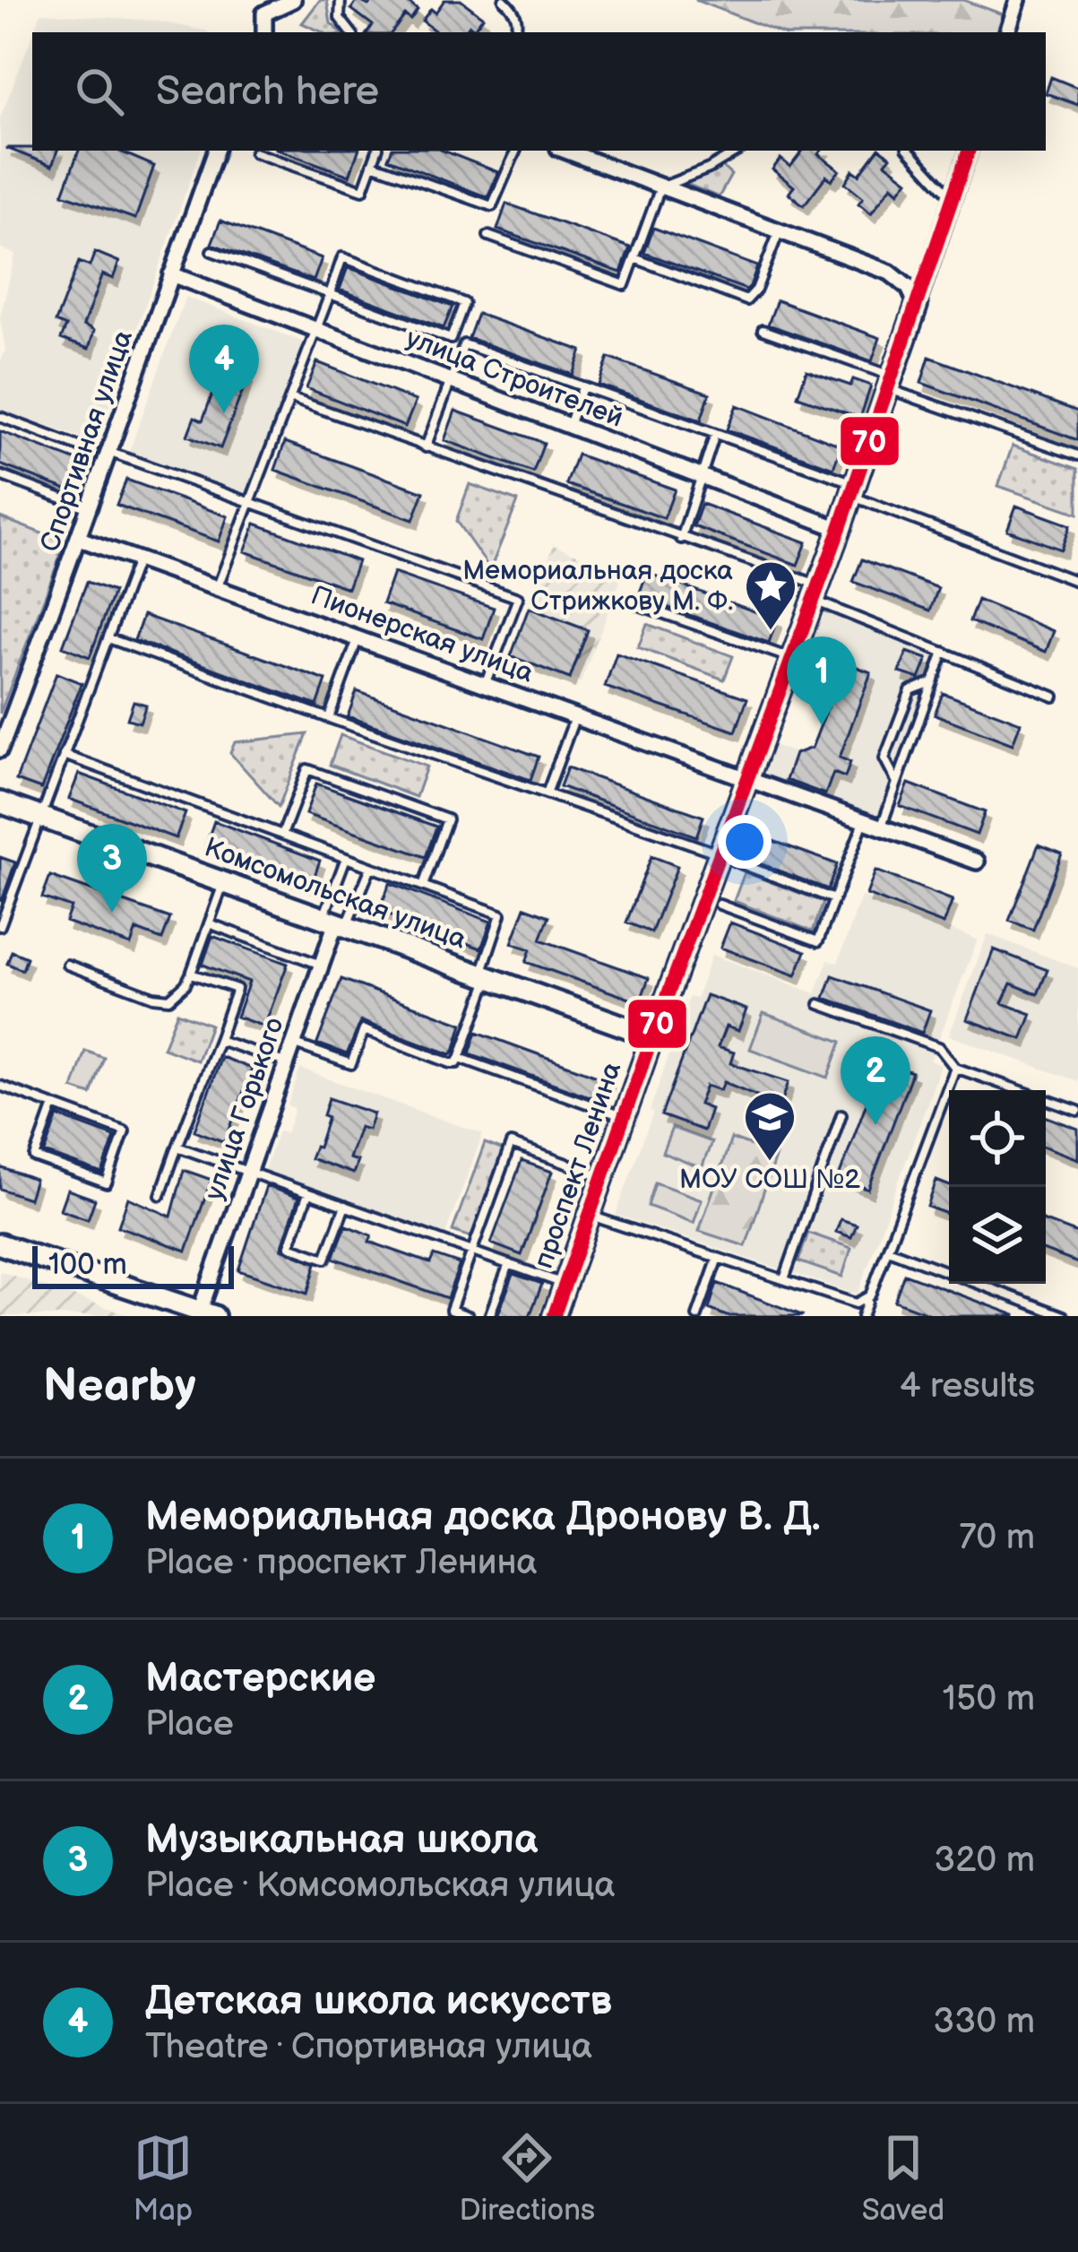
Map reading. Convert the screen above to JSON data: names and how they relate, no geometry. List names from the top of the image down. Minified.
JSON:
{"streets":{"street":["улица Строителей","Спортивная улица","Пионерская улица","Комсомольская улица","улица Горького","проспект Ленина"]},"crossings":[["улица Строителей","Спортивная улица"],["улица Строителей","проспект Ленина"],["Спортивная улица","Пионерская улица"],["Пионерская улица","проспект Ленина"],["Комсомольская улица","улица Горького"],["Комсомольская улица","проспект Ленина"]],"places":{"place":["Мемориальная доска Стрижкову М. Ф."],"school or university":["МОУ СОШ №2"]},"lines":["transit line 70"],"scale_bar":"100 m","page":{"search":"Search here","pins":["4","1","3","2"],"scale":"100 m","heading":["Nearby","4 results"],"list":[{"mark":"1","name":"Мемориальная доска Дронову В. Д.","note":"Place · проспект Ленина","value":"70 m"},{"mark":"2","name":"Мастерские","note":"Place","value":"150 m"},{"mark":"3","name":"Музыкальная школа","note":"Place · Комсомольская улица","value":"320 m"},{"mark":"4","name":"Детская школа искусств","note":"Theatre · Спортивная улица","value":"330 m"}],"nav":["Map","Directions","Saved"]}}
